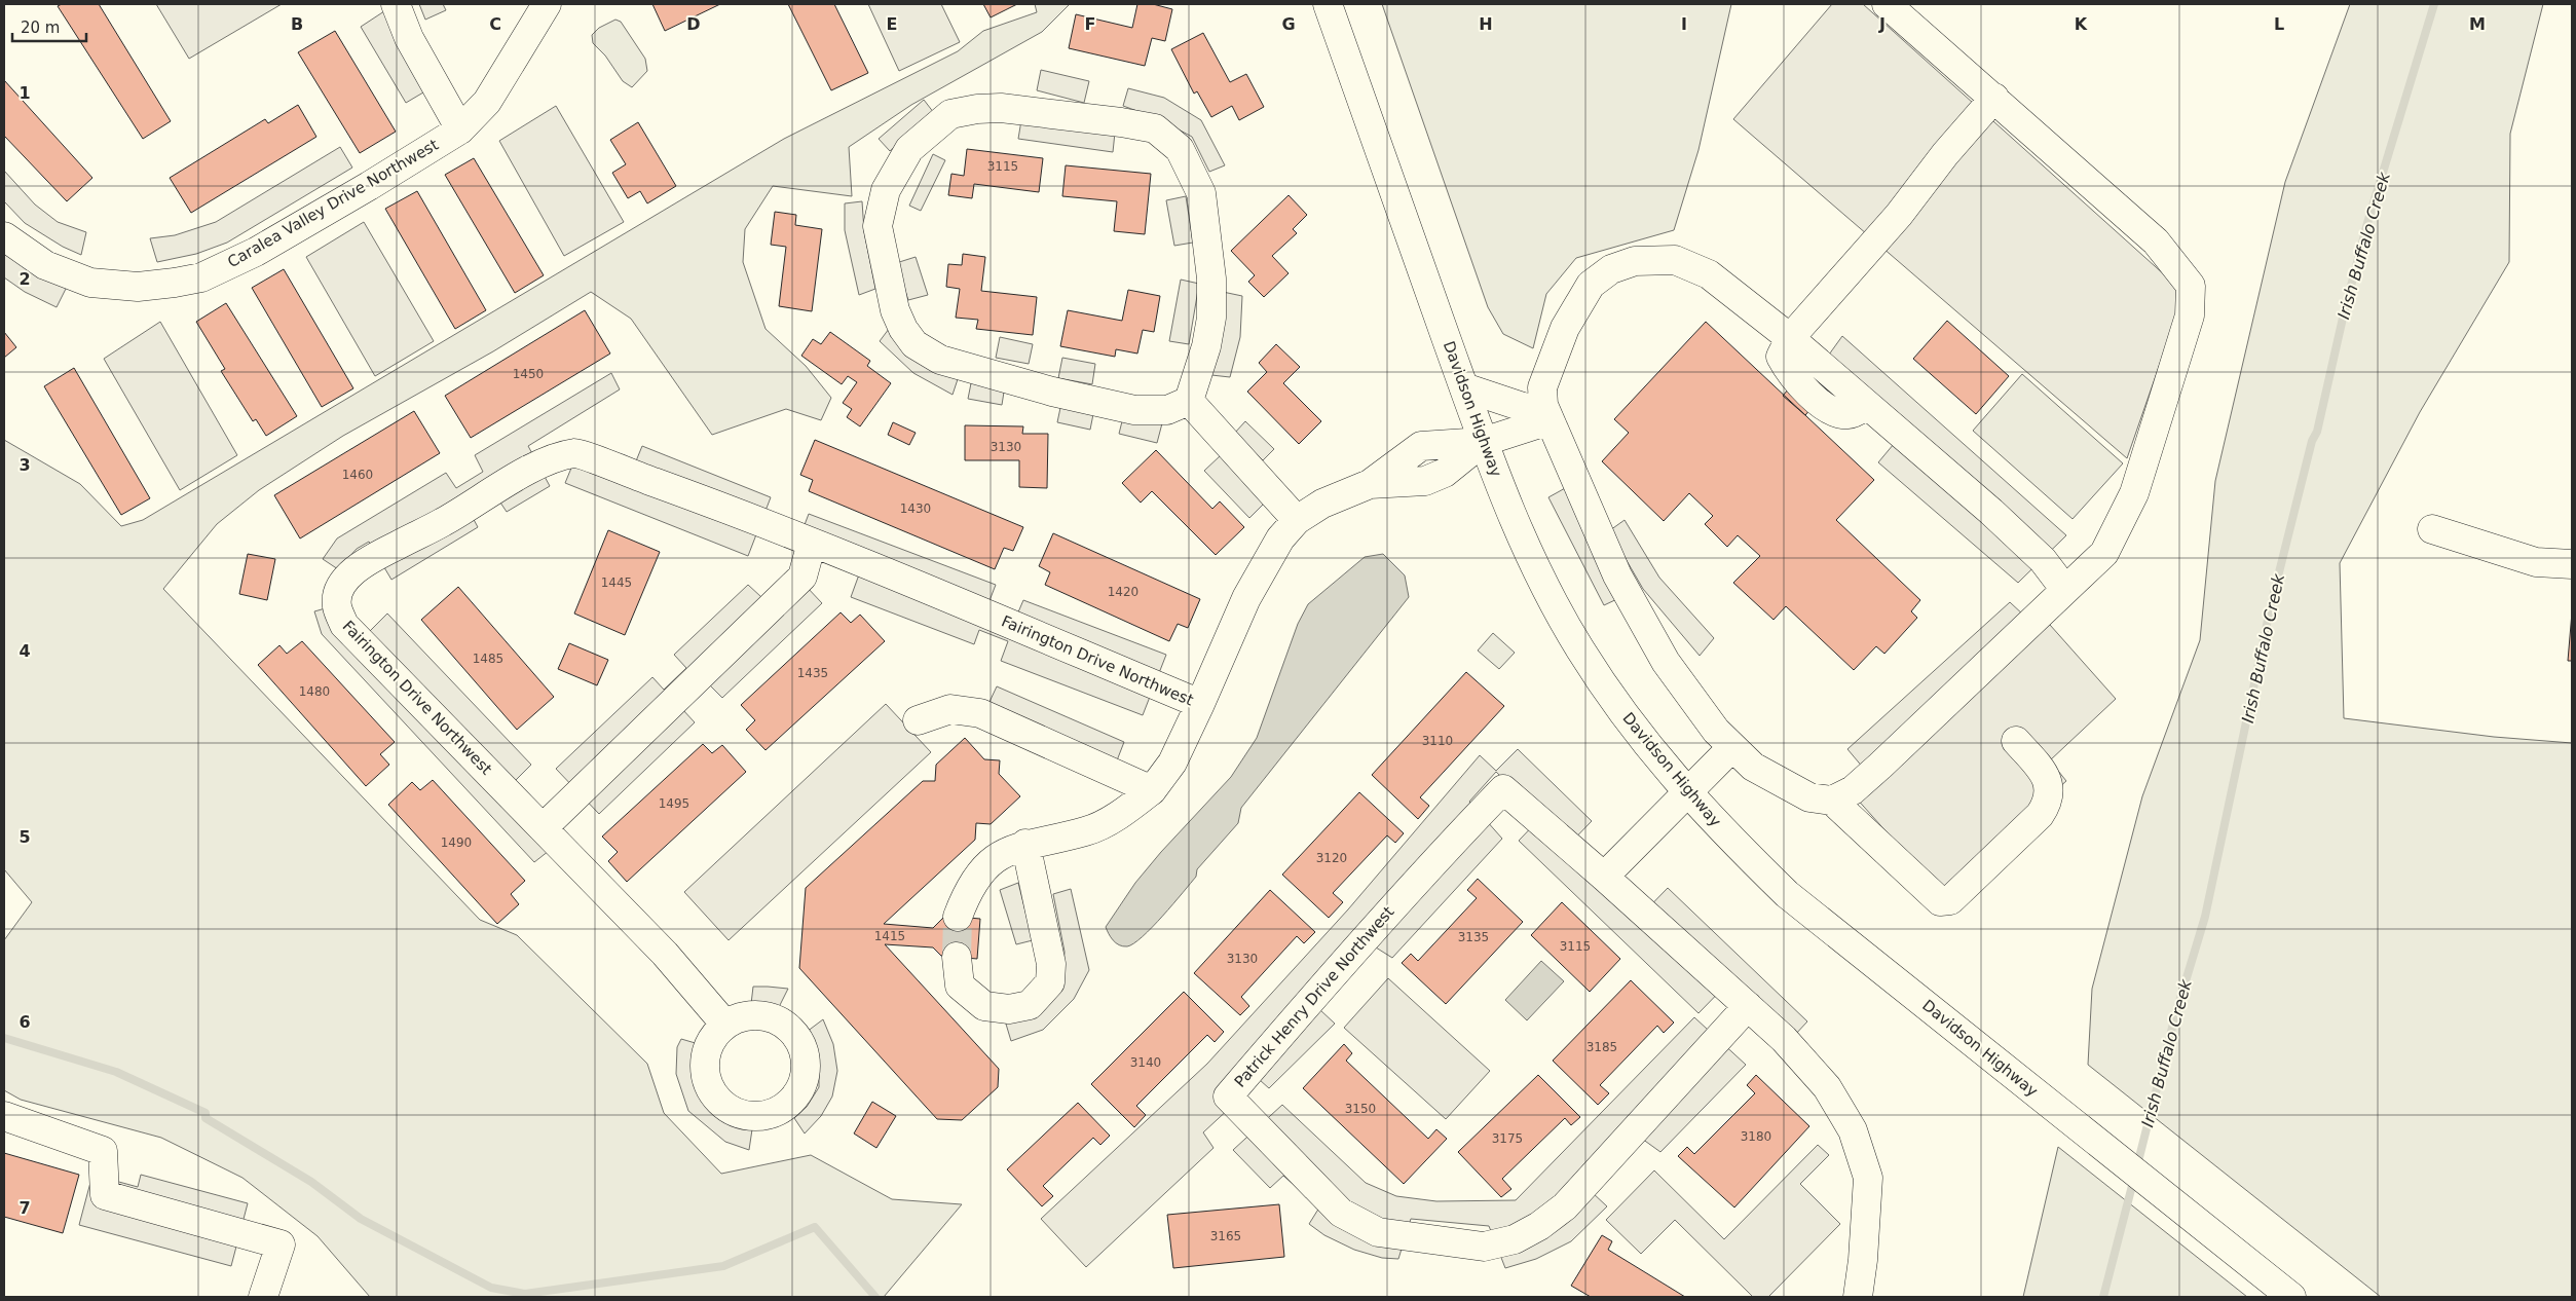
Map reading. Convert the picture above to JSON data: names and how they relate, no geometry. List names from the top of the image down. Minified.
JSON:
{"streets":{"street":["Caralea Valley Drive Northwest","Davidson Highway","Fairington Drive Northwest","Patrick Henry Drive Northwest"]},"crossings":[["Davidson Highway","Fairington Drive Northwest"]],"water":["Irish Buffalo Creek"],"house_numbers":["3115","1450","3130","1460","1430","1445","1420","1485","1435","1480","3110","1495","1490","3120","1415","3135","3115","3130","3185","3140","3150","3180","3175","3165"],"scale_bar":"20 m","grid":{"columns":["B","C","D","E","F","G","H","I","J","K","L","M"],"rows":["1","2","3","4","5","6","7"]}}
